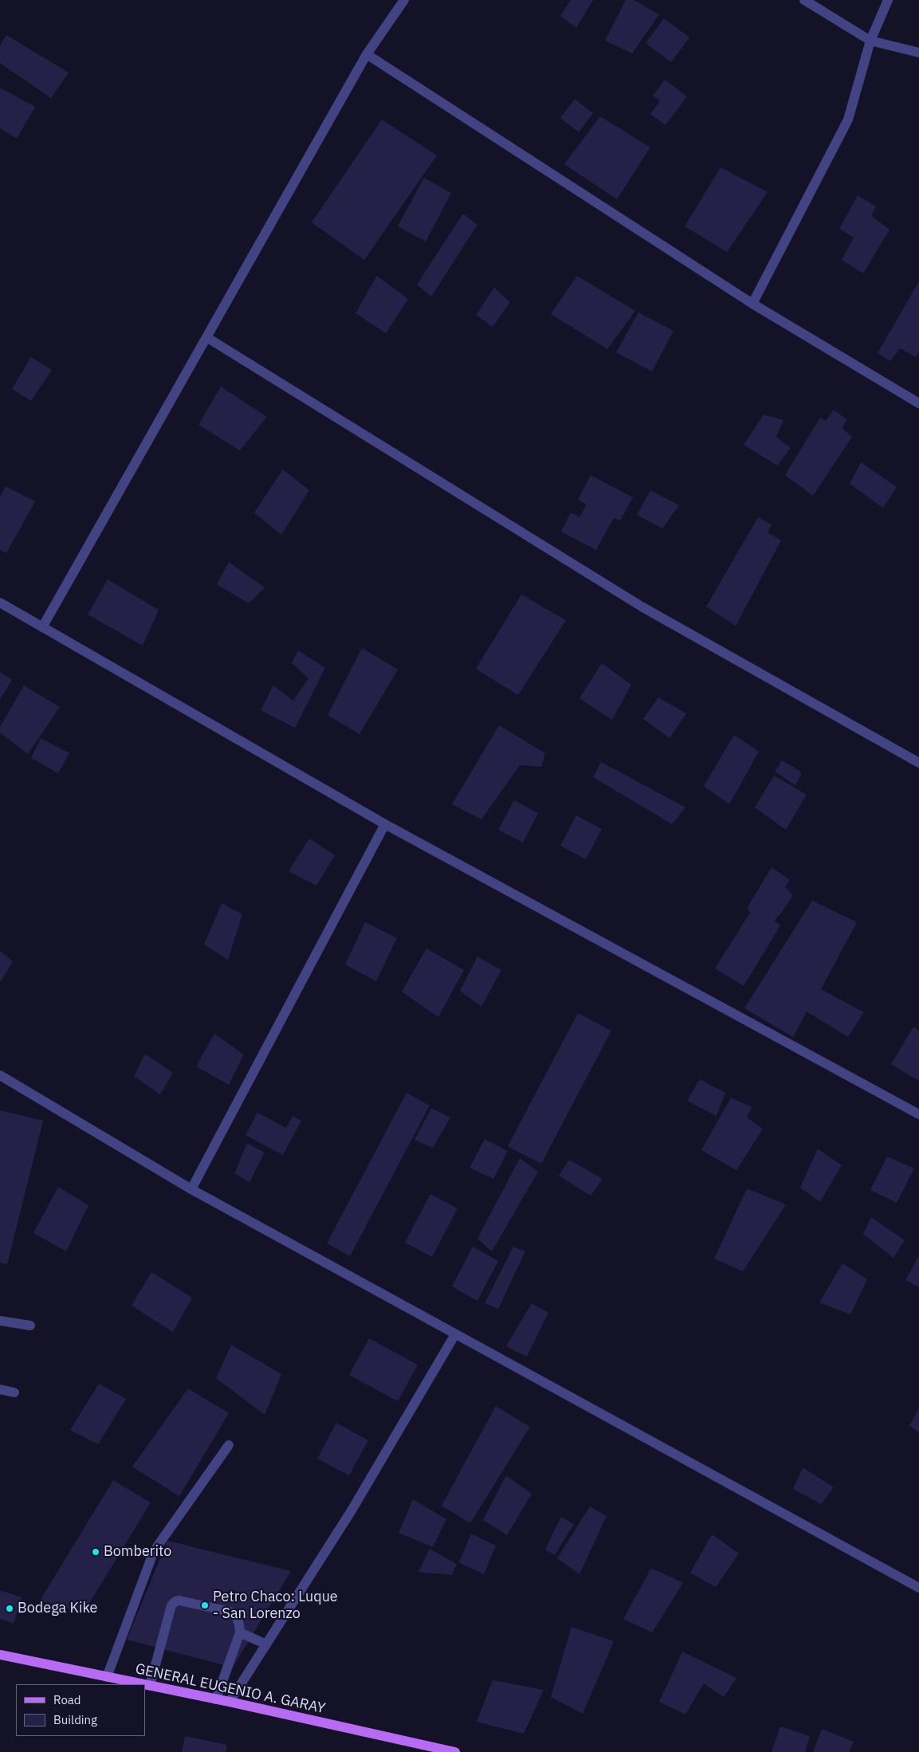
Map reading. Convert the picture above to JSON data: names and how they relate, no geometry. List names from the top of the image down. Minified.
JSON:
{"streets":{"main road":["GENERAL EUGENIO A. GARAY"]},"places":["Bomberito","Petro Chaco: Luque - San Lorenzo","Bodega Kike"],"legend":["Road","Building"]}
